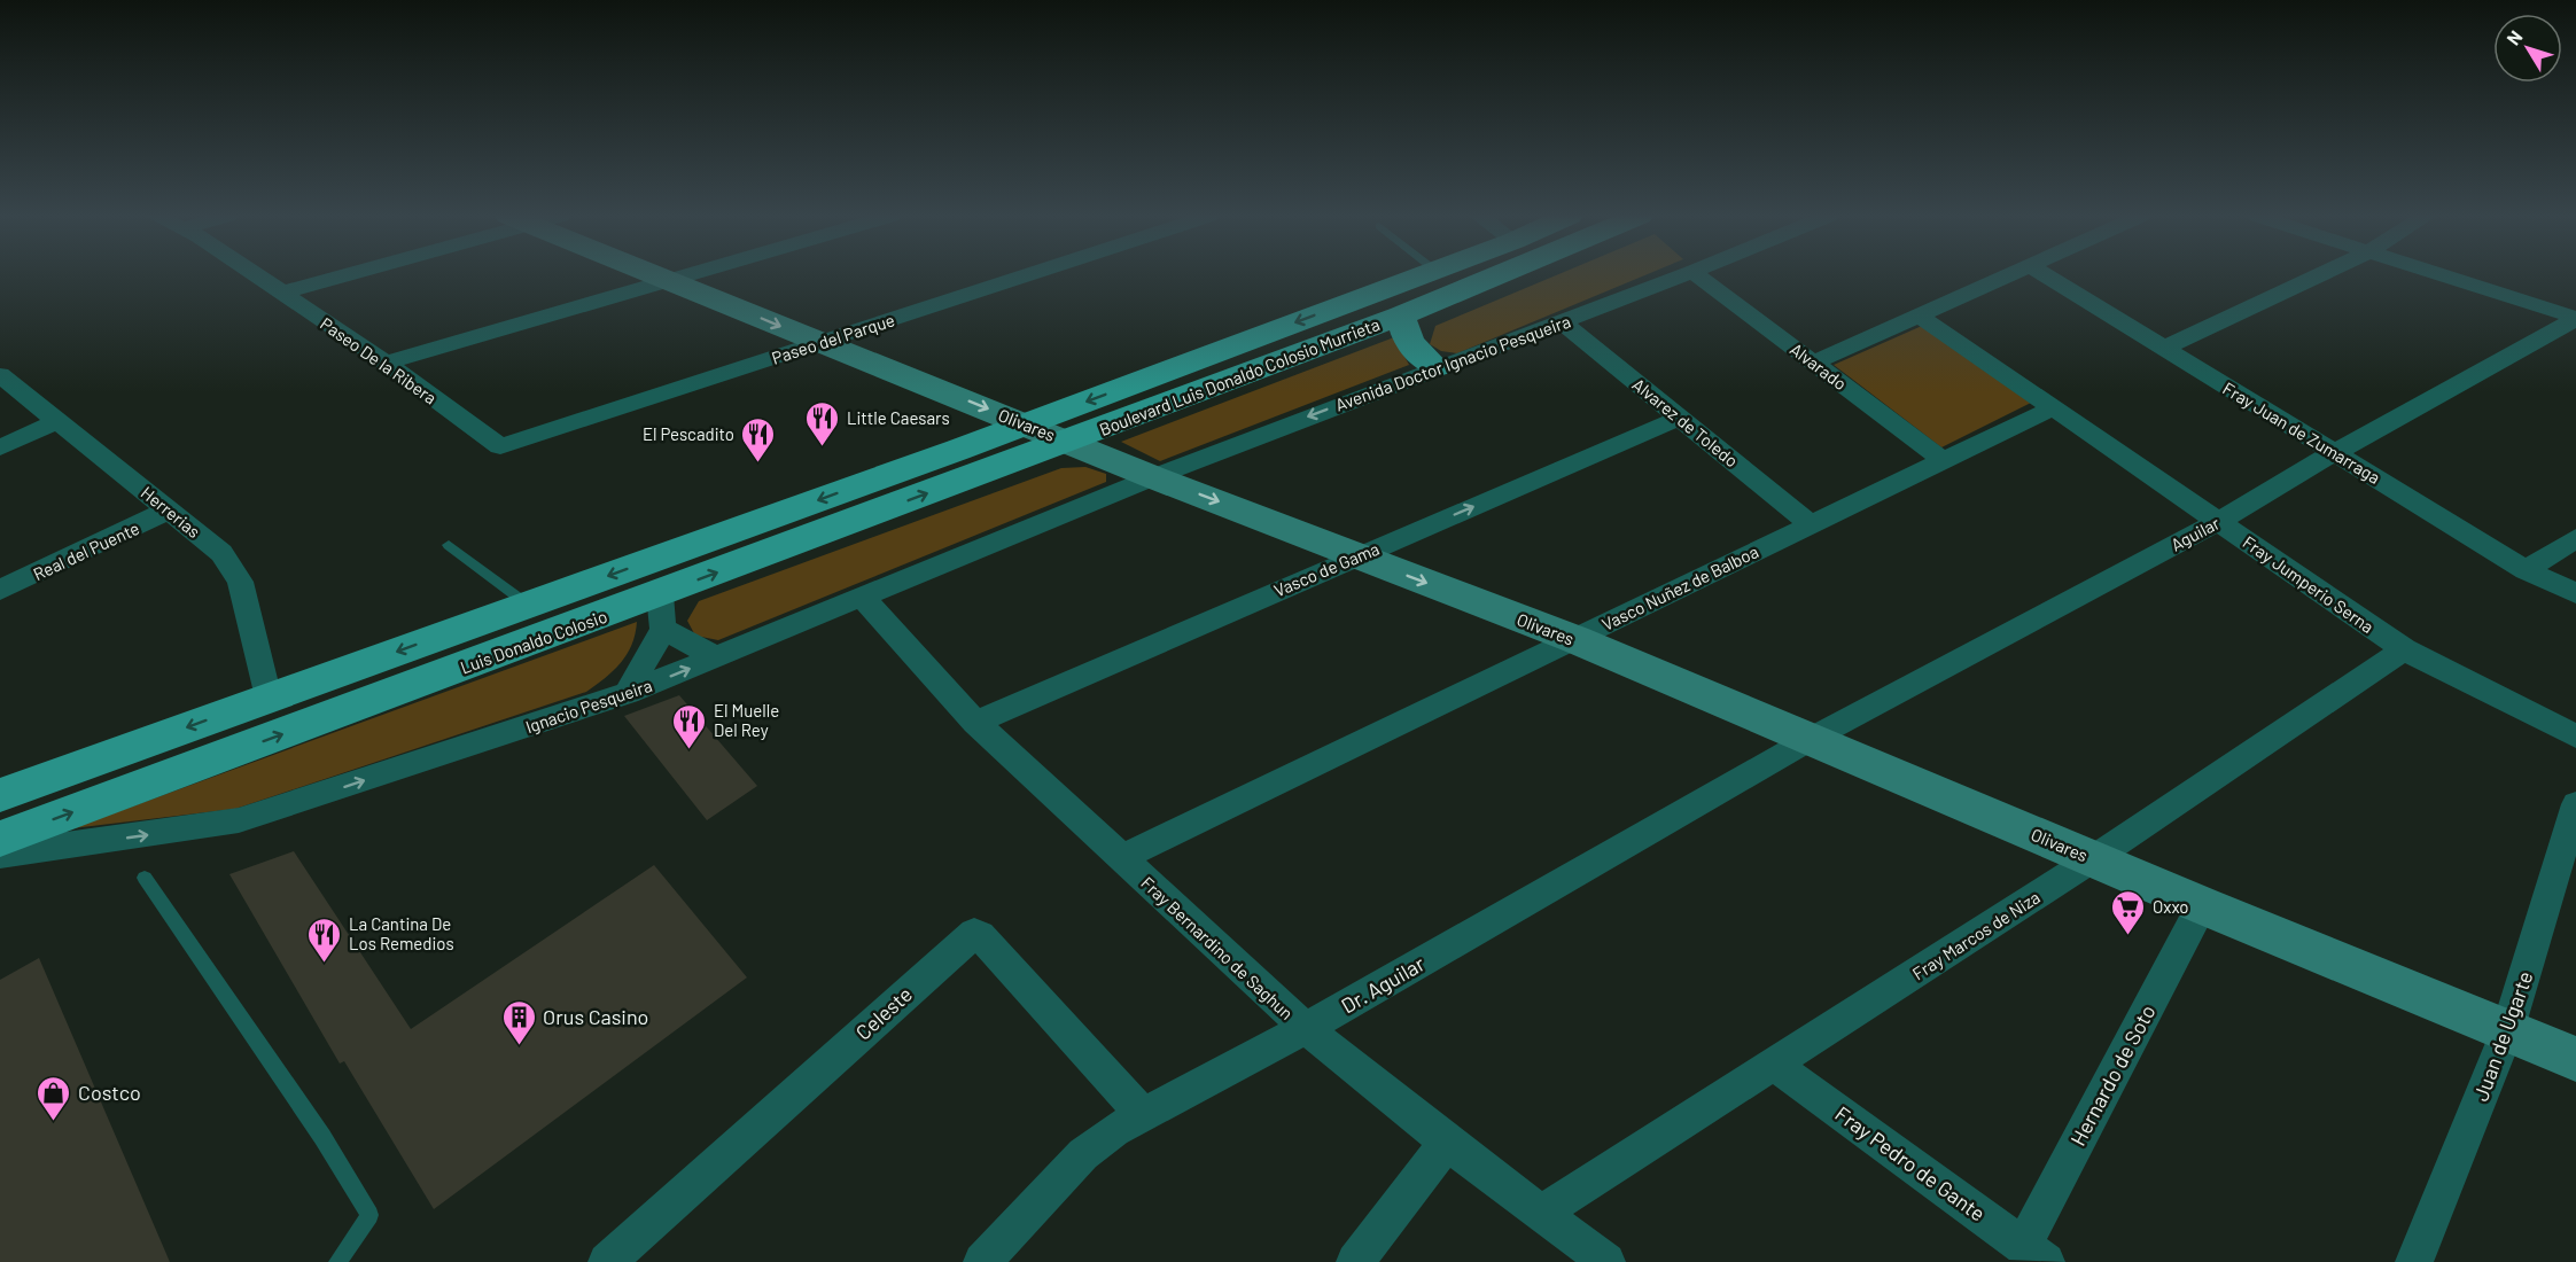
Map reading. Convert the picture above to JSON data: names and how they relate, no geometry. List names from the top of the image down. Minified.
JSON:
{"streets":{"main road":["Boulevard Luis Donaldo Colosio Murrieta","Olivares","Luis Donaldo Colosio"],"street":["Paseo del Parque","Paseo De la Ribera","Avenida Doctor Ignacio Pesqueira","Alvarado","Alvarez de Toledo","Fray Juan de Zumarraga","Herrerias","Aguilar","Real del Puente","Vasco de Gama","Fray Jumperio Serna","Vasco Nuñez de Balboa","Ignacio Pesqueira","Fray Marcos de Niza","Fray Bernardino de Saghun","Dr. Aguilar","Celeste","Juan de Ugarte","Hernardo de Soto","Fray Pedro de Gante"]},"crossings":[["Paseo del Parque","Paseo De la Ribera"],["Paseo del Parque","Olivares"],["Avenida Doctor Ignacio Pesqueira","Alvarez de Toledo"],["Avenida Doctor Ignacio Pesqueira","Olivares"],["Avenida Doctor Ignacio Pesqueira","Ignacio Pesqueira"],["Alvarado","Vasco Nuñez de Balboa"],["Boulevard Luis Donaldo Colosio Murrieta","Olivares"],["Boulevard Luis Donaldo Colosio Murrieta","Luis Donaldo Colosio"],["Alvarez de Toledo","Vasco de Gama"],["Alvarez de Toledo","Vasco Nuñez de Balboa"],["Olivares","Aguilar"],["Olivares","Vasco de Gama"],["Olivares","Vasco Nuñez de Balboa"],["Olivares","Luis Donaldo Colosio"],["Olivares","Ignacio Pesqueira"],["Olivares","Fray Marcos de Niza"],["Olivares","Dr. Aguilar"],["Olivares","Juan de Ugarte"],["Olivares","Hernardo de Soto"],["Fray Juan de Zumarraga","Aguilar"],["Herrerias","Real del Puente"],["Herrerias","Luis Donaldo Colosio"],["Aguilar","Fray Jumperio Serna"],["Aguilar","Dr. Aguilar"],["Vasco de Gama","Fray Bernardino de Saghun"],["Fray Jumperio Serna","Vasco Nuñez de Balboa"],["Fray Jumperio Serna","Fray Marcos de Niza"],["Vasco Nuñez de Balboa","Fray Bernardino de Saghun"],["Ignacio Pesqueira","Fray Bernardino de Saghun"],["Fray Marcos de Niza","Fray Bernardino de Saghun"],["Fray Marcos de Niza","Fray Pedro de Gante"],["Fray Bernardino de Saghun","Dr. Aguilar"],["Dr. Aguilar","Celeste"],["Hernardo de Soto","Fray Pedro de Gante"]],"one_way":["Avenida Doctor Ignacio Pesqueira","Olivares","Vasco de Gama","Ignacio Pesqueira"],"places":{"restaurant":["Little Caesars","El Pescadito","El Muelle Del Rey","La Cantina De Los Remedios"],"supermarket":["Oxxo"],"building":["Orus Casino"],"shop":["Costco"]},"north":"top left"}
